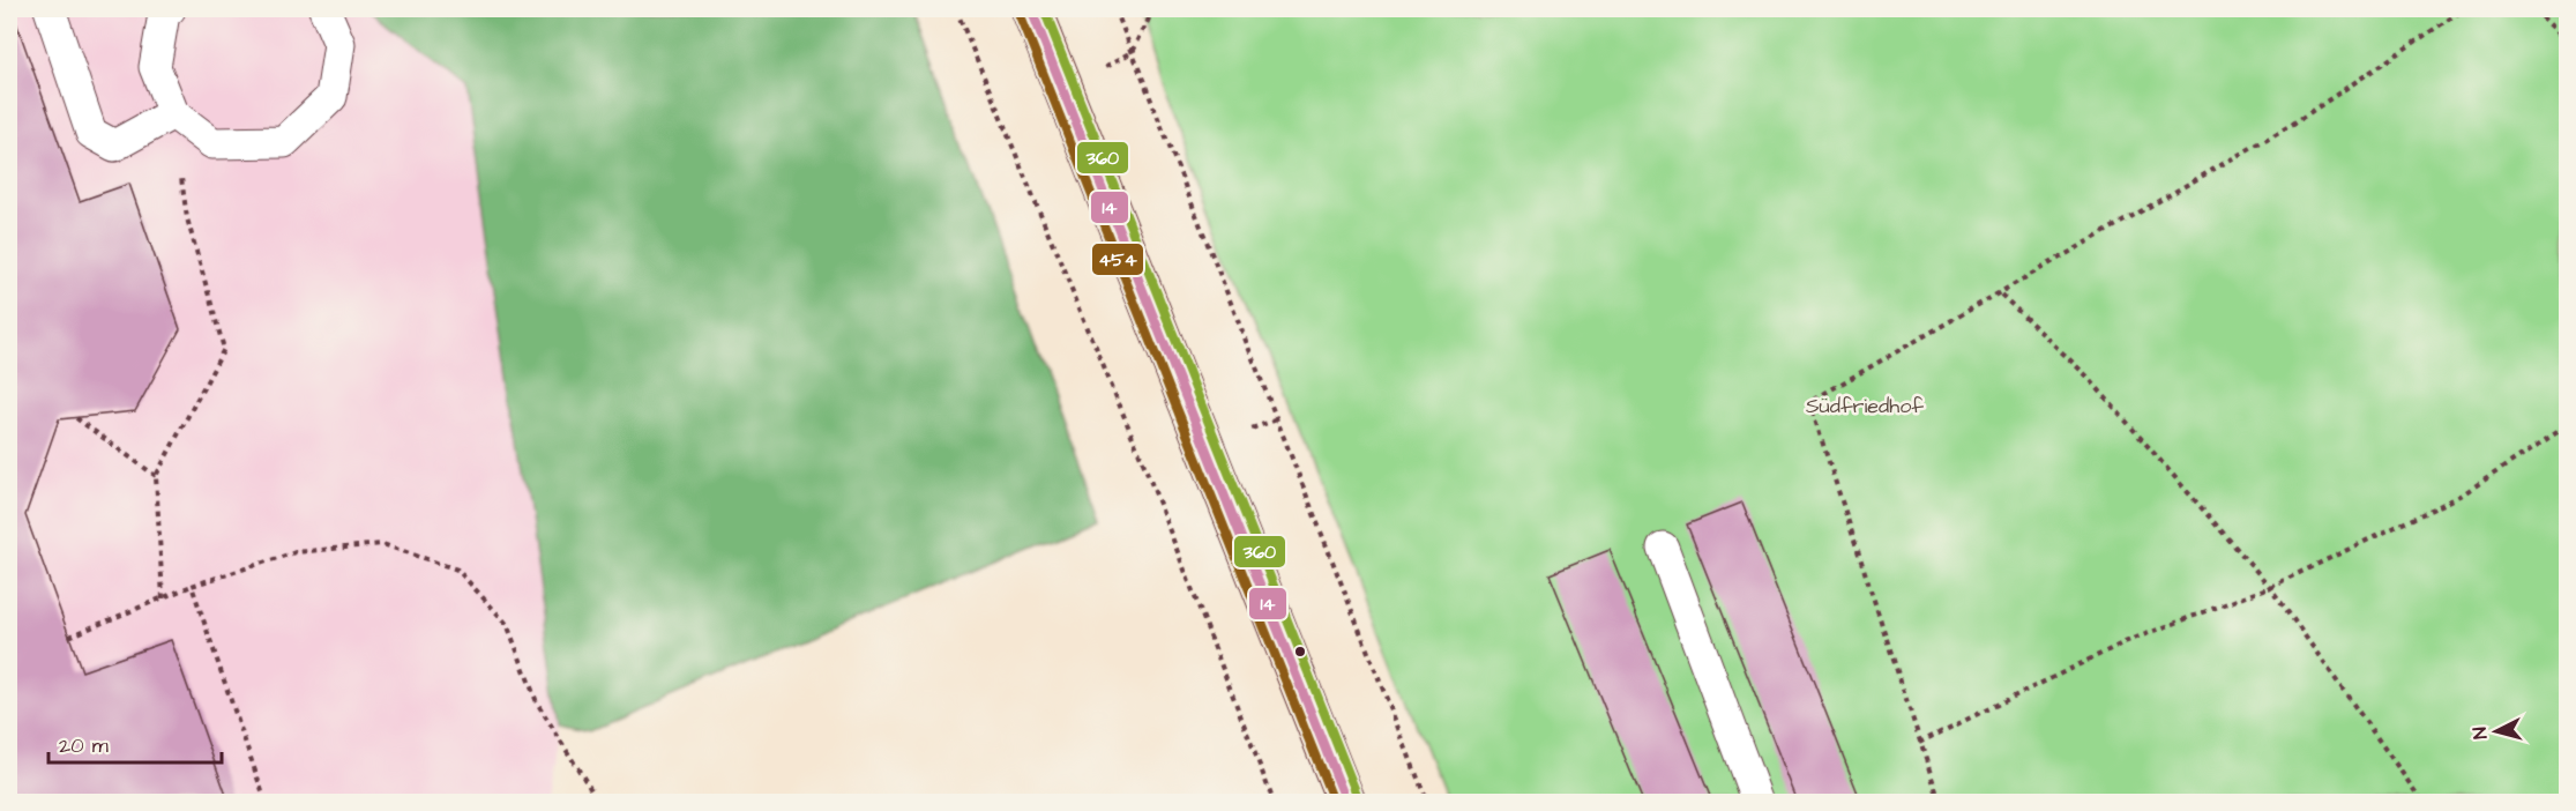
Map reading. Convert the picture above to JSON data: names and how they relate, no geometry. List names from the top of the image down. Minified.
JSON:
{"parks":["Südfriedhof"],"lines":["transit line 14","transit line 360","transit line 454"],"scale_bar":"20 m","north":"left"}
